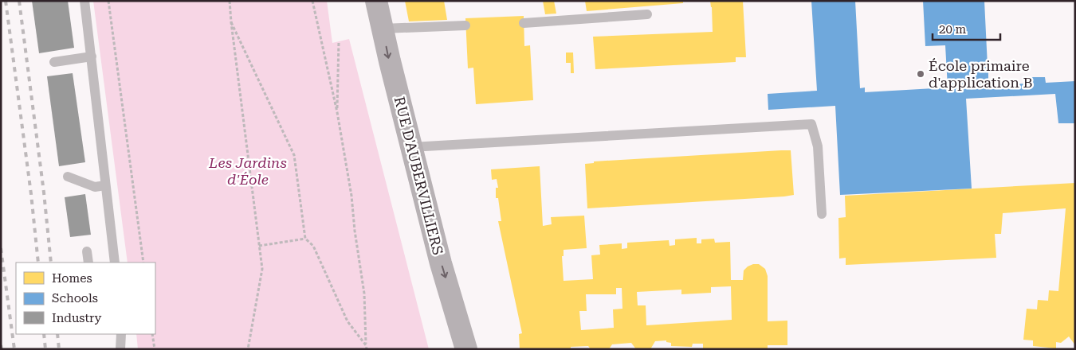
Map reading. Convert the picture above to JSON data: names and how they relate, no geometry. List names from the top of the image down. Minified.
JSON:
{"streets":{"street":["RUE D'AUBERVILLIERS"]},"one_way":["RUE D'AUBERVILLIERS"],"parks":["Les Jardins d'Éole"],"places":["École primaire d'application B"],"legend":["Homes","Schools","Industry"],"scale_bar":"20 m"}
